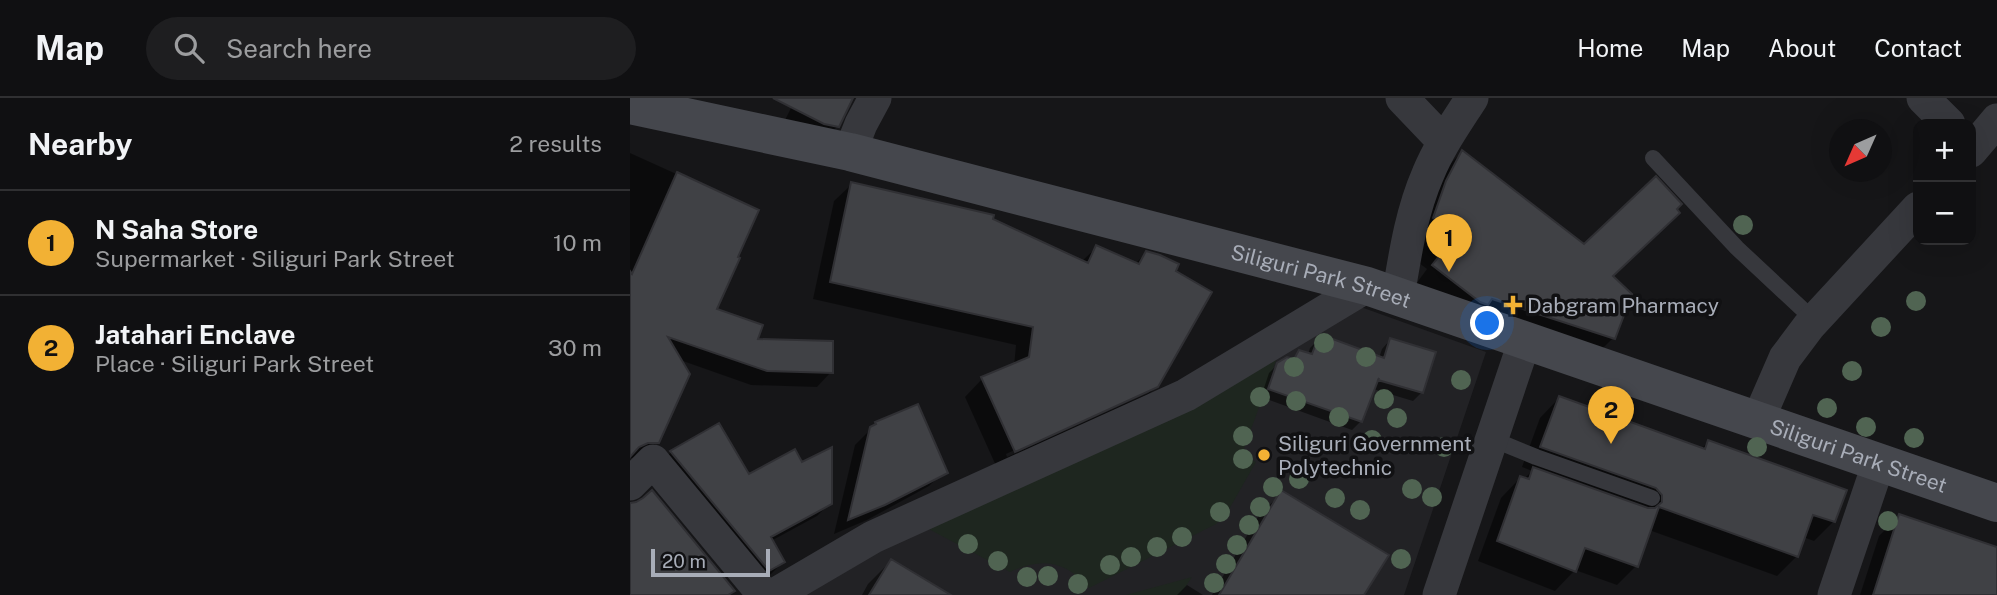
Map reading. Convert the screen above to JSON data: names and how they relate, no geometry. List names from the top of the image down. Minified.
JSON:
{"streets":{"street":["Siliguri Park Street"]},"places":{"health":["Dabgram Pharmacy"],"other":["Siliguri Government Polytechnic"]},"scale_bar":"20 m","north":"bottom left","page":{"header":"Map","search":"Search here","nav":["Home","Map","About","Contact"],"heading":["Nearby","2 results"],"map_buttons":["+","−"],"list":[{"mark":"1","name":"N Saha Store","note":"Supermarket · Siliguri Park Street","value":"10 m"},{"mark":"2","name":"Jatahari Enclave","note":"Place · Siliguri Park Street","value":"30 m"}],"pins":["1","2"],"scale":"20 m"}}
